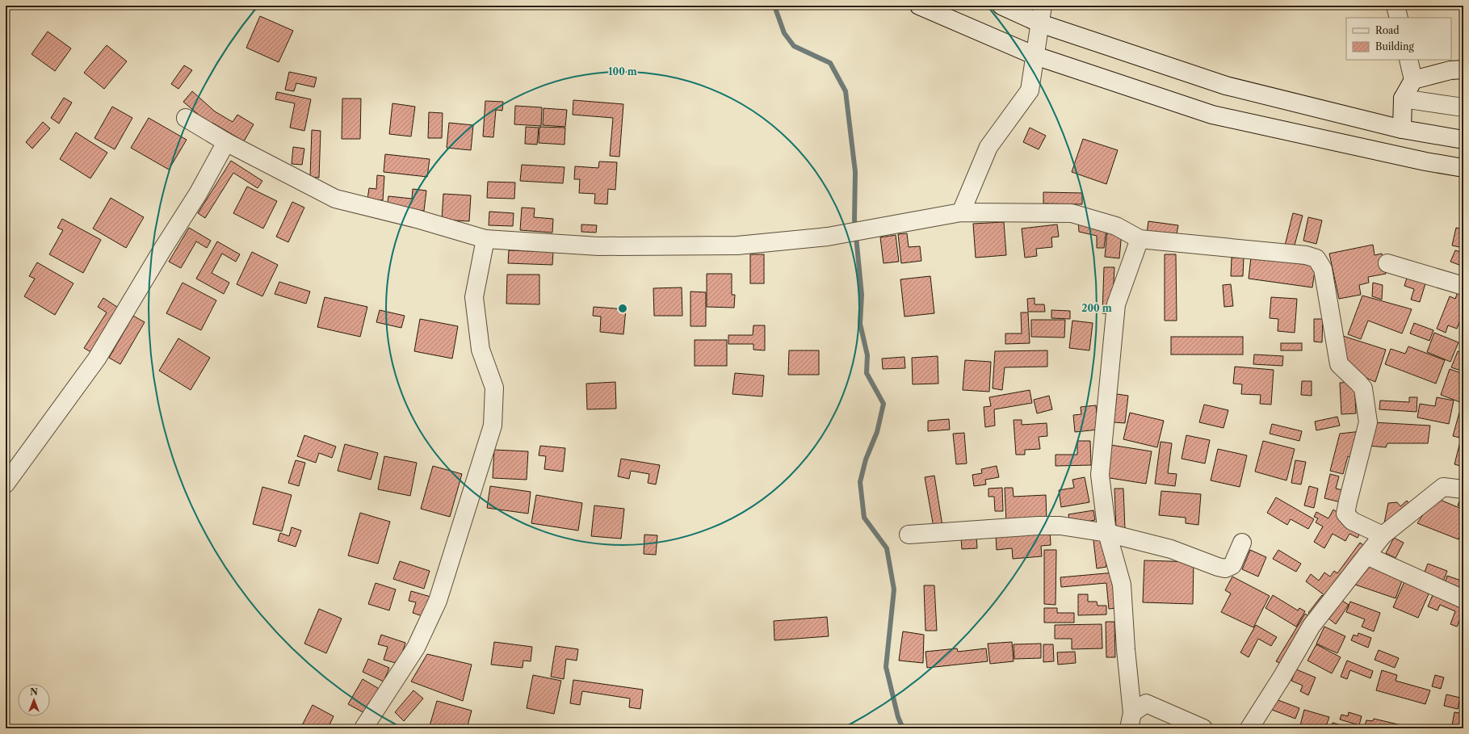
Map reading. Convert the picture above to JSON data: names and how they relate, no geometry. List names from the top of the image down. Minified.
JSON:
{"legend":["Road","Building"],"north":"top","rings":["100 m","200 m"]}
